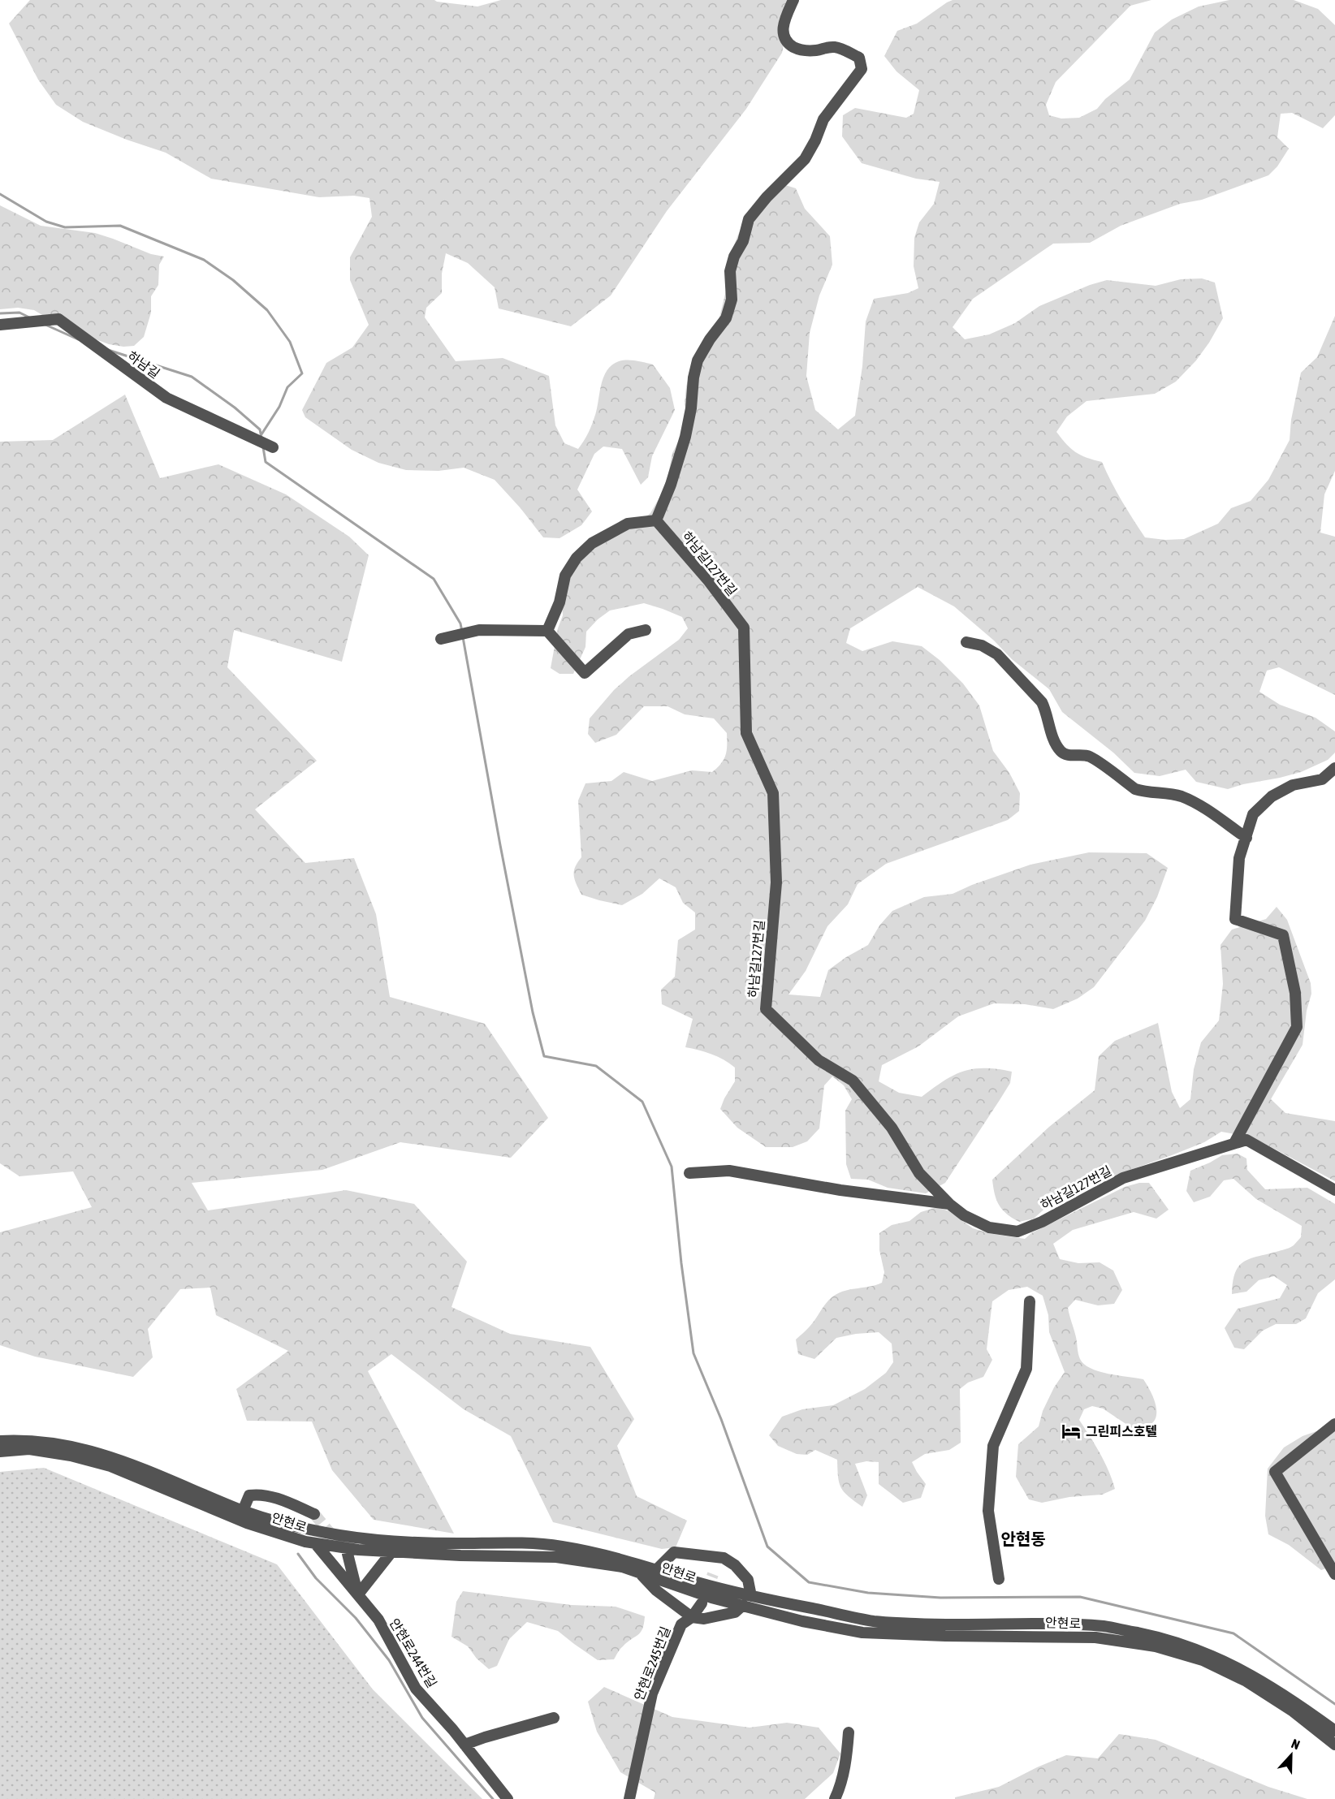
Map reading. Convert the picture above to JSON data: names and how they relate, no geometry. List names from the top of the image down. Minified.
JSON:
{"streets":{"street":["하남길","하남길127번길","안현로","안현로244번길","안현로245번길"]},"crossings":[["안현로","안현로244번길"]],"districts":["안현동"],"places":{"hotel":["그린피스호텔"]},"north":"top"}
